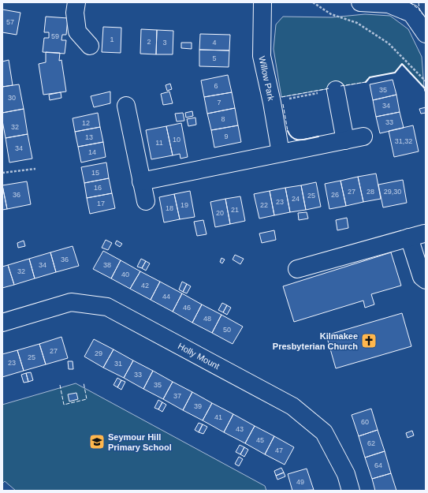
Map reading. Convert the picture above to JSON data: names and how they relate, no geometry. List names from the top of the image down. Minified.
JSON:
{"streets":{"street":["Willow Park","Holly Mount"]},"places":{"church":["Kilmakee Presbyterian Church"],"school or university":["Seymour Hill Primary School"]},"house_numbers":["57","59","1","2","3","4","5","6","35","30","7","34","8","33","12","32","9","13","10","31,32","11","34","14","15","16","27","28","29,30","36","26","25","24","23","17","19","22","18","21","20","36","34","38","32","40","42","44","46","48","50","27","29","25","23","31","33","35","37","39","41","60","43","45","62","47","64","49"]}
